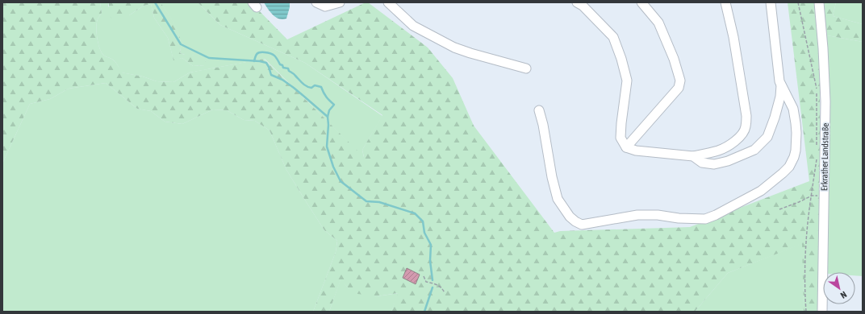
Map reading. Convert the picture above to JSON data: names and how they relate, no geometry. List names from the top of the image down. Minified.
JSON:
{"streets":{"street":["Erkrather Landstraße"]},"north":"bottom right"}
